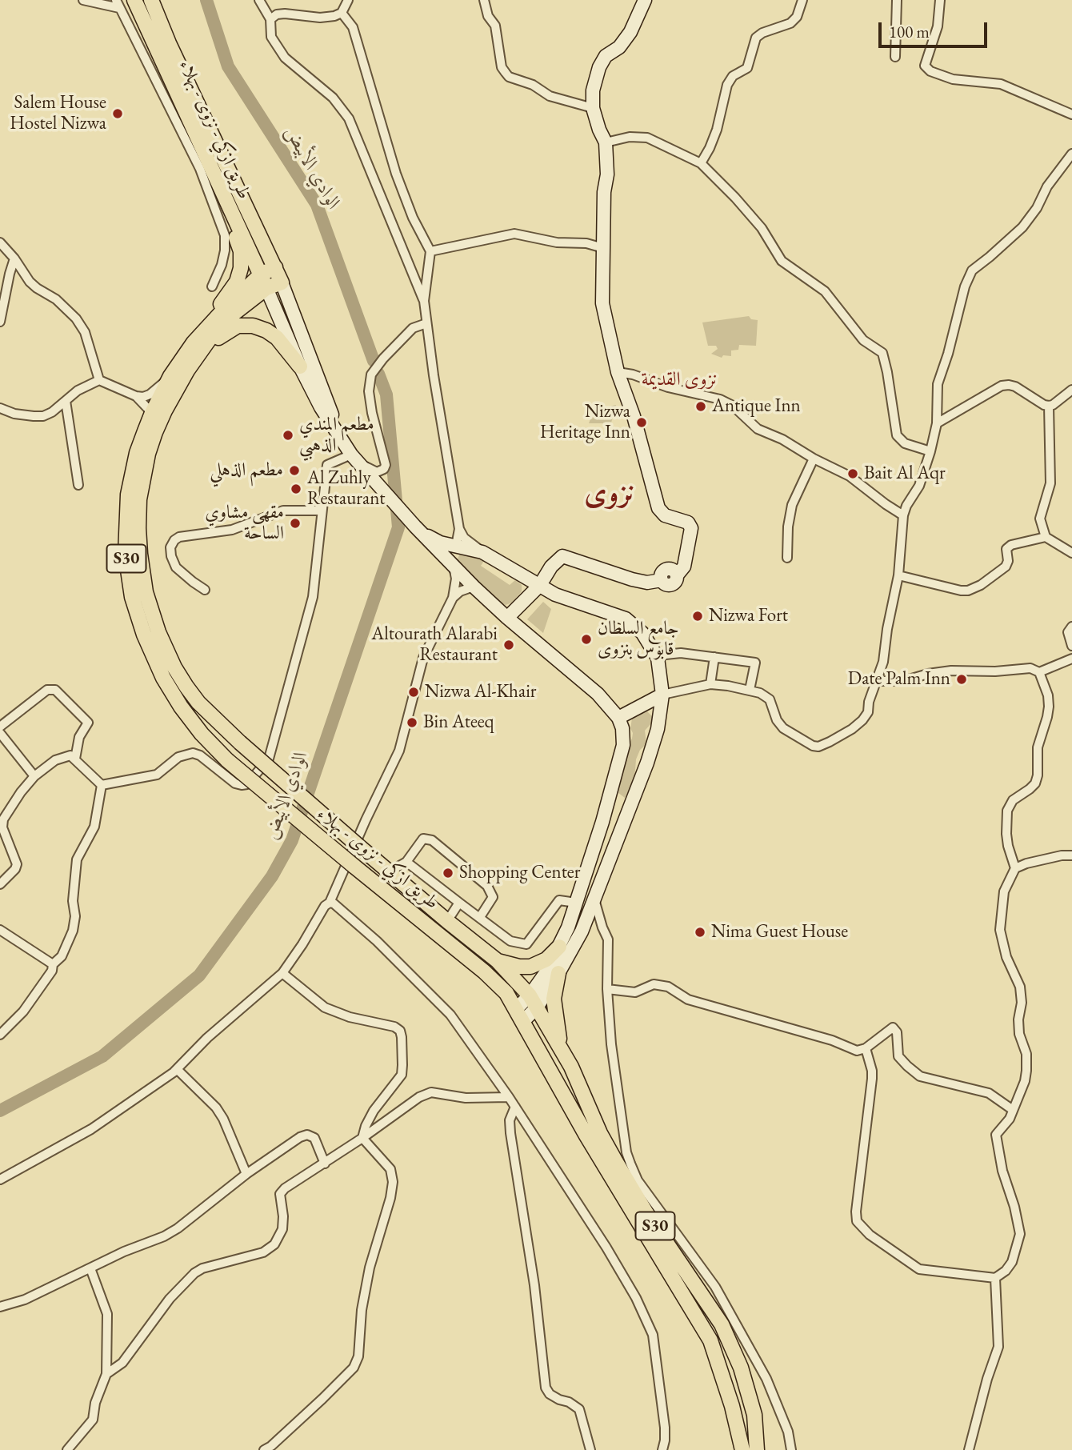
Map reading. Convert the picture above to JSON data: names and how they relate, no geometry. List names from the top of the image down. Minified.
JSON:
{"streets":{"main road":["طريق ازكي - نزوى - بهلاء","S30"]},"districts":["نزوى القديمة","نزوى"],"water":["الوادي الأبيض"],"places":["Salem House Hostel Nizwa","Antique Inn","Nizwa Heritage Inn","مطعم المندي الذهبي","مطعم الذهلي","Bait Al Aqr","Al Zuhly Restaurant","مقهى مشاوي الساحة","Nizwa Fort","جامع السلطان قابوس بنزوى","Altourath Alarabi Restaurant","Date Palm Inn","Nizwa Al-Khair","Bin Ateeq","Shopping Center","Nima Guest House"],"scale_bar":"100 m"}
